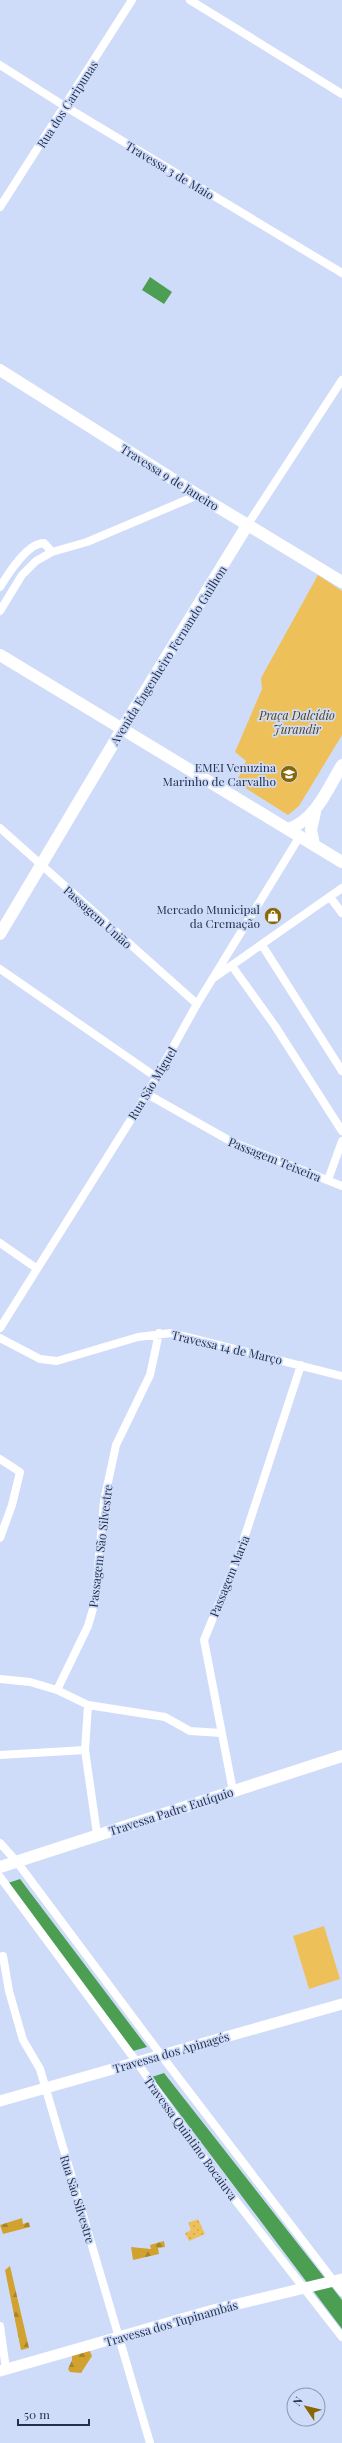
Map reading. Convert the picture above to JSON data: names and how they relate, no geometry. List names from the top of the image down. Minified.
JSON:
{"streets":{"main road":["Travessa 9 de Janeiro","Avenida Engenheiro Fernando Guilhon","Travessa Padre Eutíquio"],"street":["Rua dos Caripunas","Travessa 3 de Maio","Passagem União","Rua São Miguel","Passagem Teixeira","Travessa 14 de Março","Passagem São Silvestre","Passagem Maria","Travessa dos Apinagés","Travessa Quintino Bocaiuva","Rua São Silvestre","Travessa dos Tupinambás"]},"crossings":[["Rua dos Caripunas","Travessa 3 de Maio"],["Travessa 9 de Janeiro","Avenida Engenheiro Fernando Guilhon"],["Avenida Engenheiro Fernando Guilhon","Passagem União"],["Passagem União","Rua São Miguel"],["Rua São Miguel","Passagem Teixeira"],["Travessa 14 de Março","Passagem São Silvestre"],["Travessa 14 de Março","Passagem Maria"],["Passagem Maria","Travessa Padre Eutíquio"],["Travessa Padre Eutíquio","Travessa Quintino Bocaiuva"],["Travessa dos Apinagés","Travessa Quintino Bocaiuva"],["Travessa dos Apinagés","Rua São Silvestre"],["Travessa Quintino Bocaiuva","Travessa dos Tupinambás"],["Rua São Silvestre","Travessa dos Tupinambás"]],"parks":["Praça Dalcídio Jurandir"],"places":{"school or university":["EMEI Venuzina Marinho de Carvalho"],"shop":["Mercado Municipal da Cremação"]},"scale_bar":"50 m","north":"top left"}
